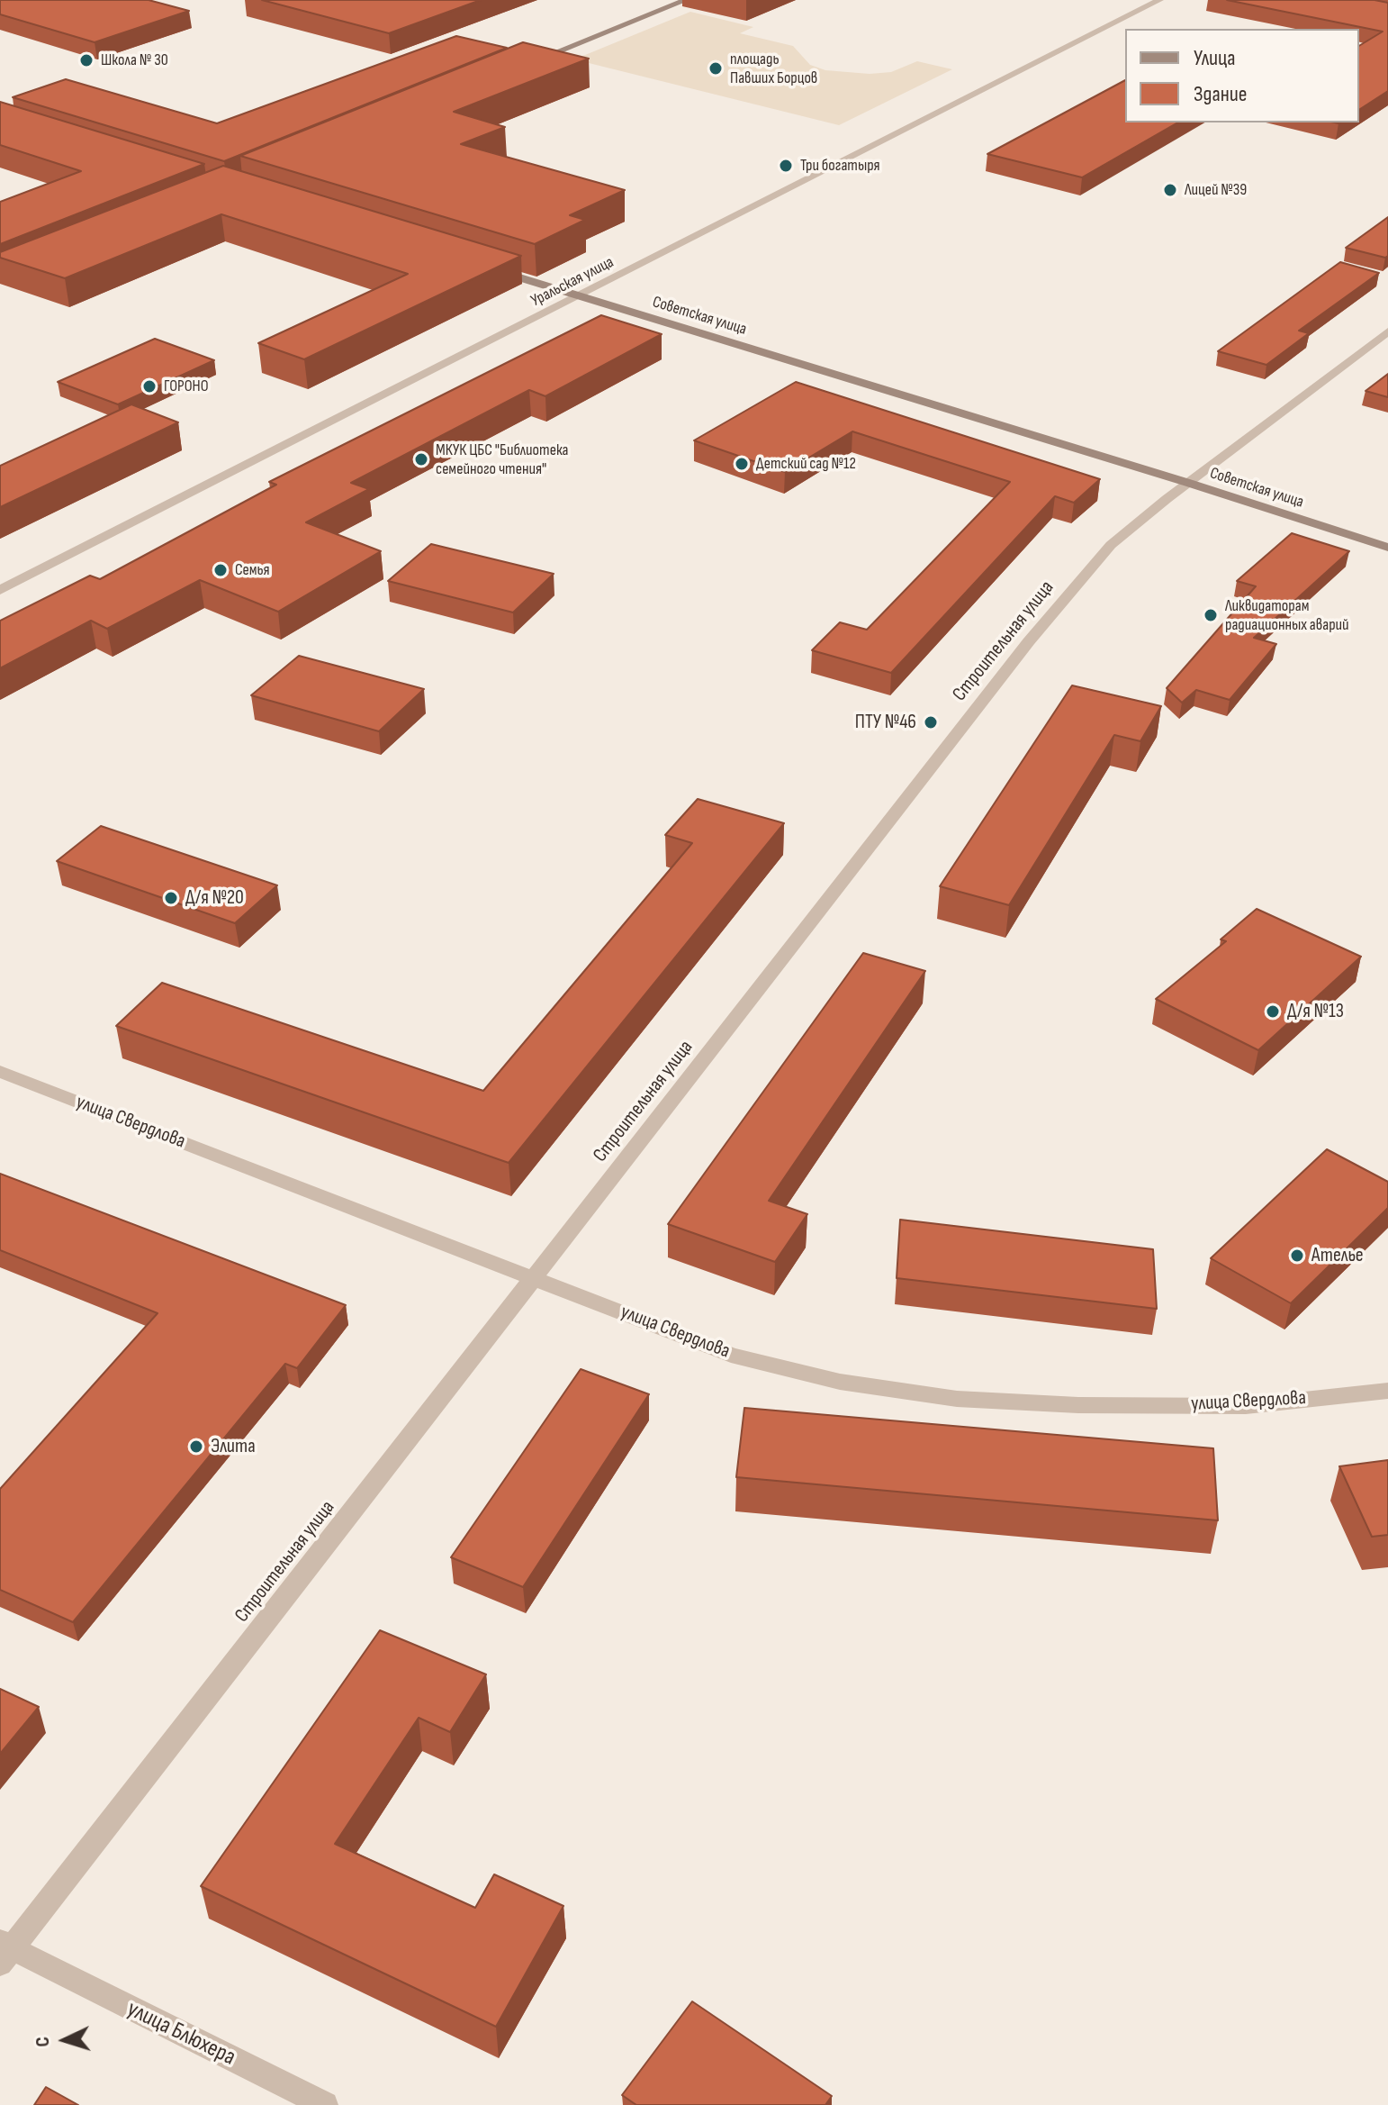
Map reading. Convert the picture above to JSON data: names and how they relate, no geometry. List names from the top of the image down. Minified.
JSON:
{"streets":{"street":["Уральская улица","Советская улица","Строительная улица","улица Свердлова","улица Блюхера"]},"crossings":[["Уральская улица","Советская улица"],["Советская улица","Строительная улица"],["Строительная улица","улица Свердлова"],["Строительная улица","улица Блюхера"]],"places":["Школа № 30","площадь Павших Борцов","Три богатыря","Лицей №39","ГОРОНО","МКУК ЦБС \"Библиотека семейного чтения\"","Детский сад №12","Семья","Ликвидаторам радиационных аварий","ПТУ №46","Д/я №20","Д/я №13","Ателье","Элита"],"legend":["Улица","Здание"],"north":"left"}
